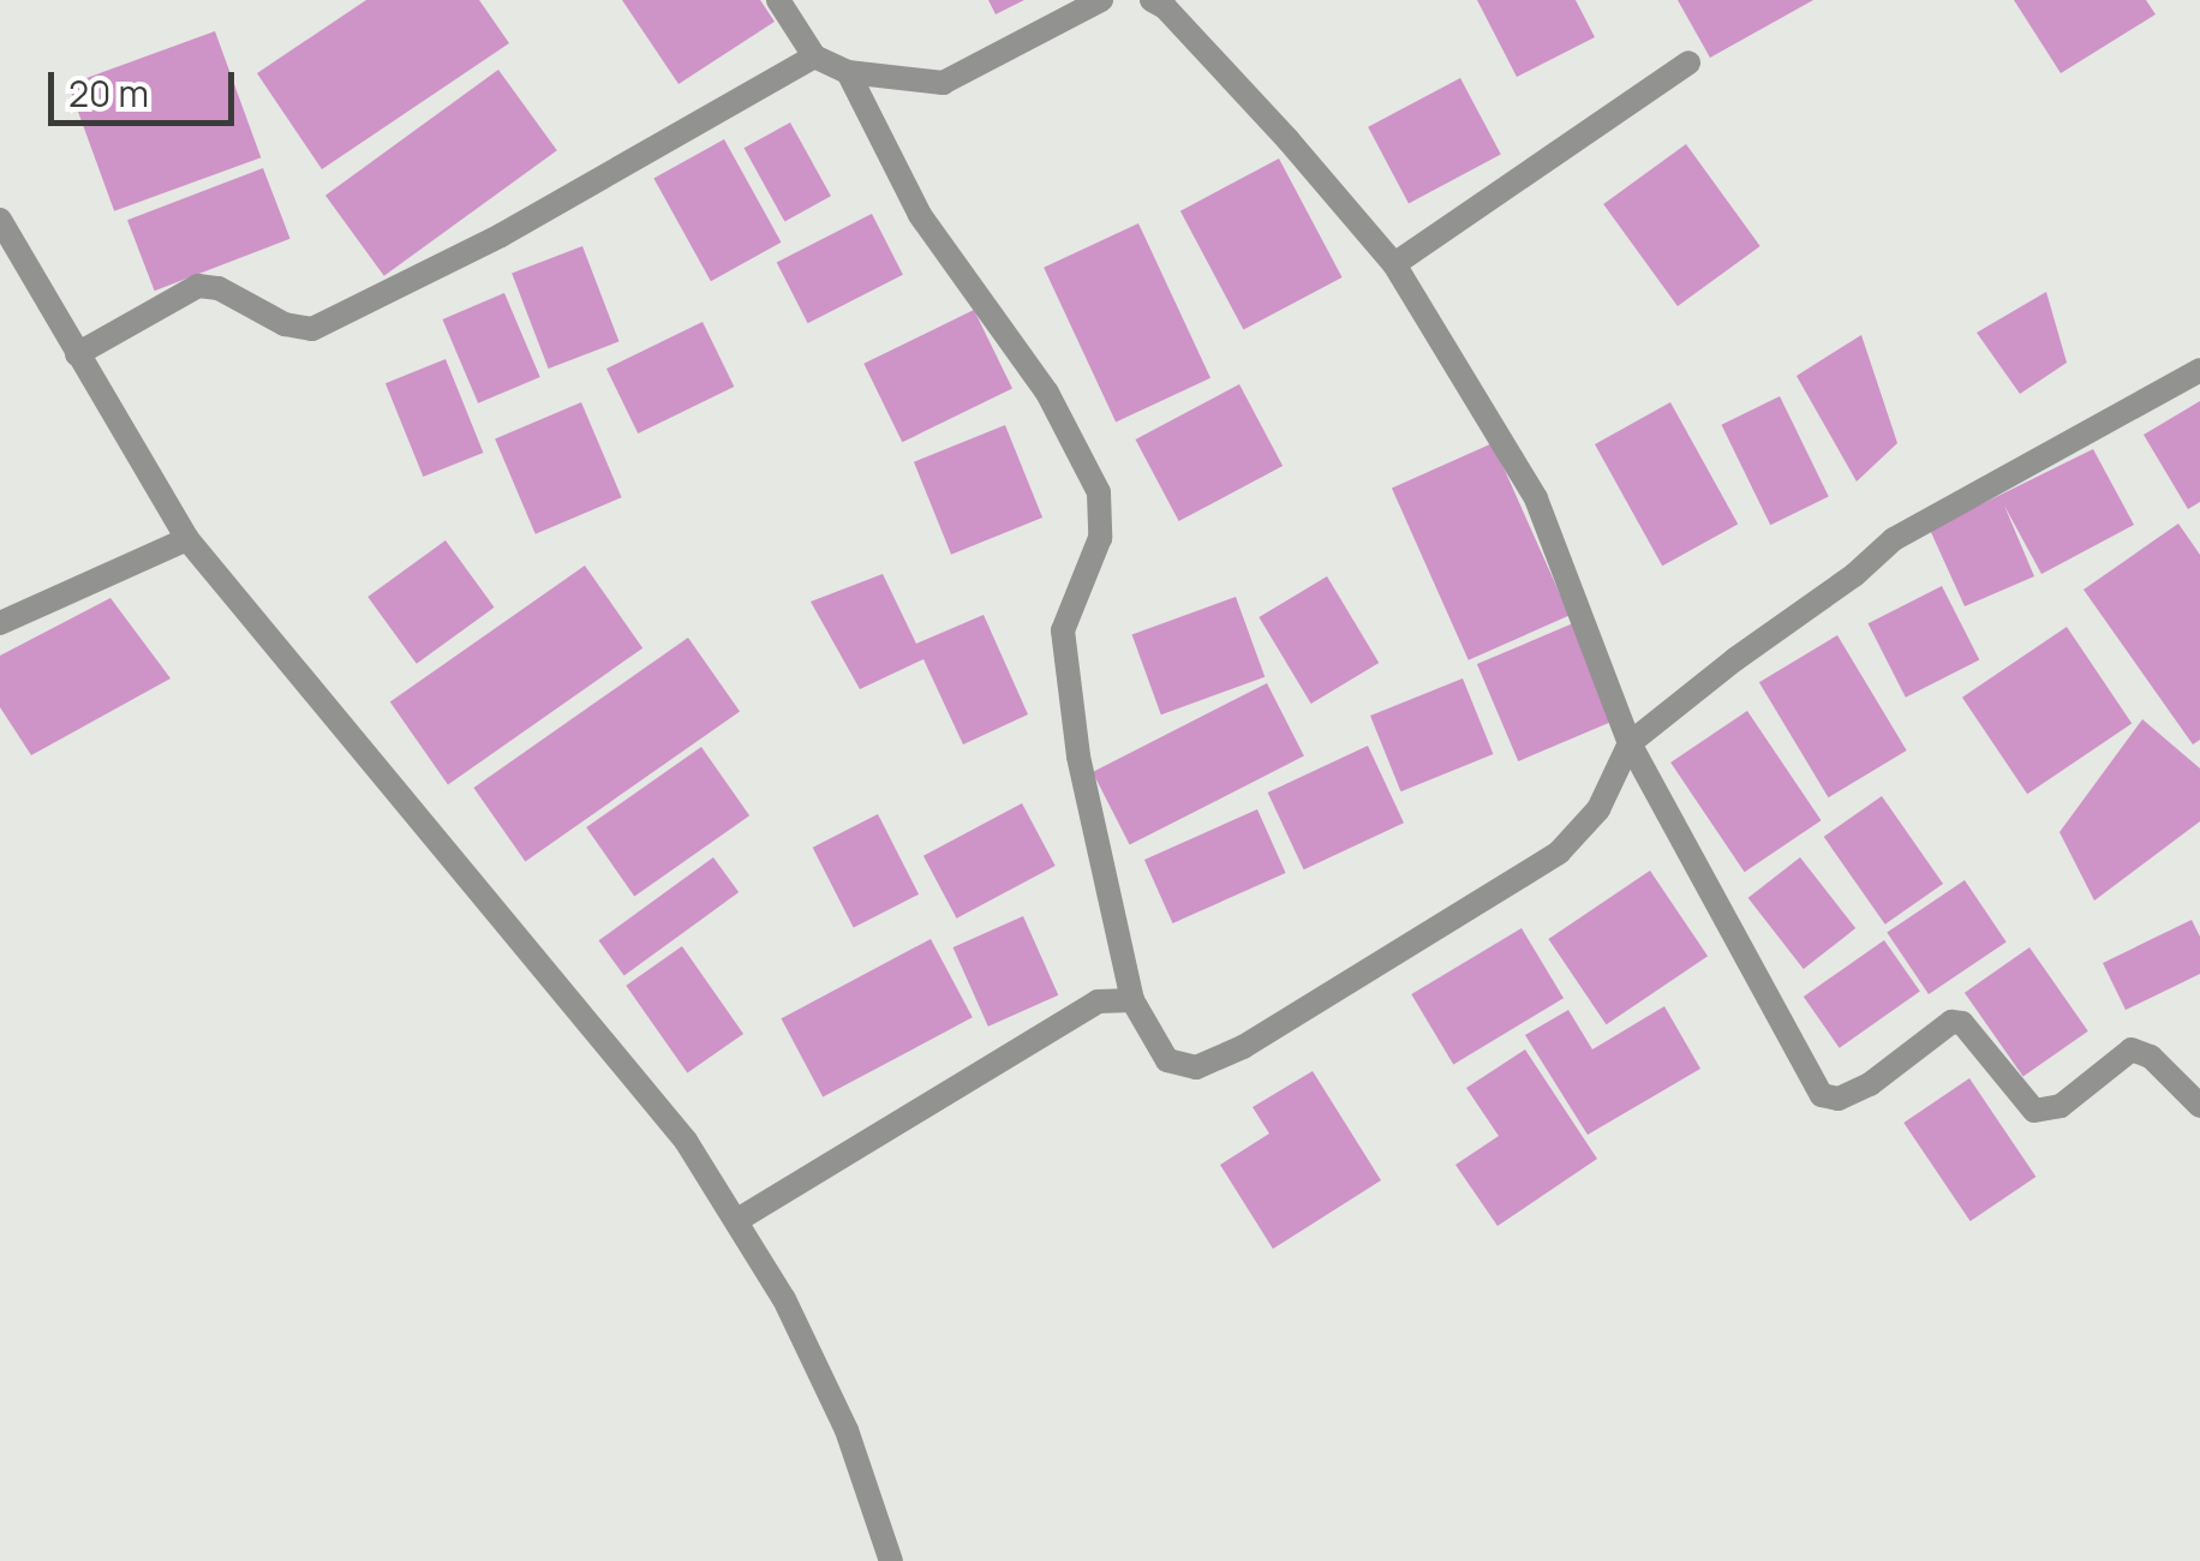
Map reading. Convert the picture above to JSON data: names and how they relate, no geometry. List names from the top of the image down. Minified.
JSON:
{"scale_bar":"20 m"}
